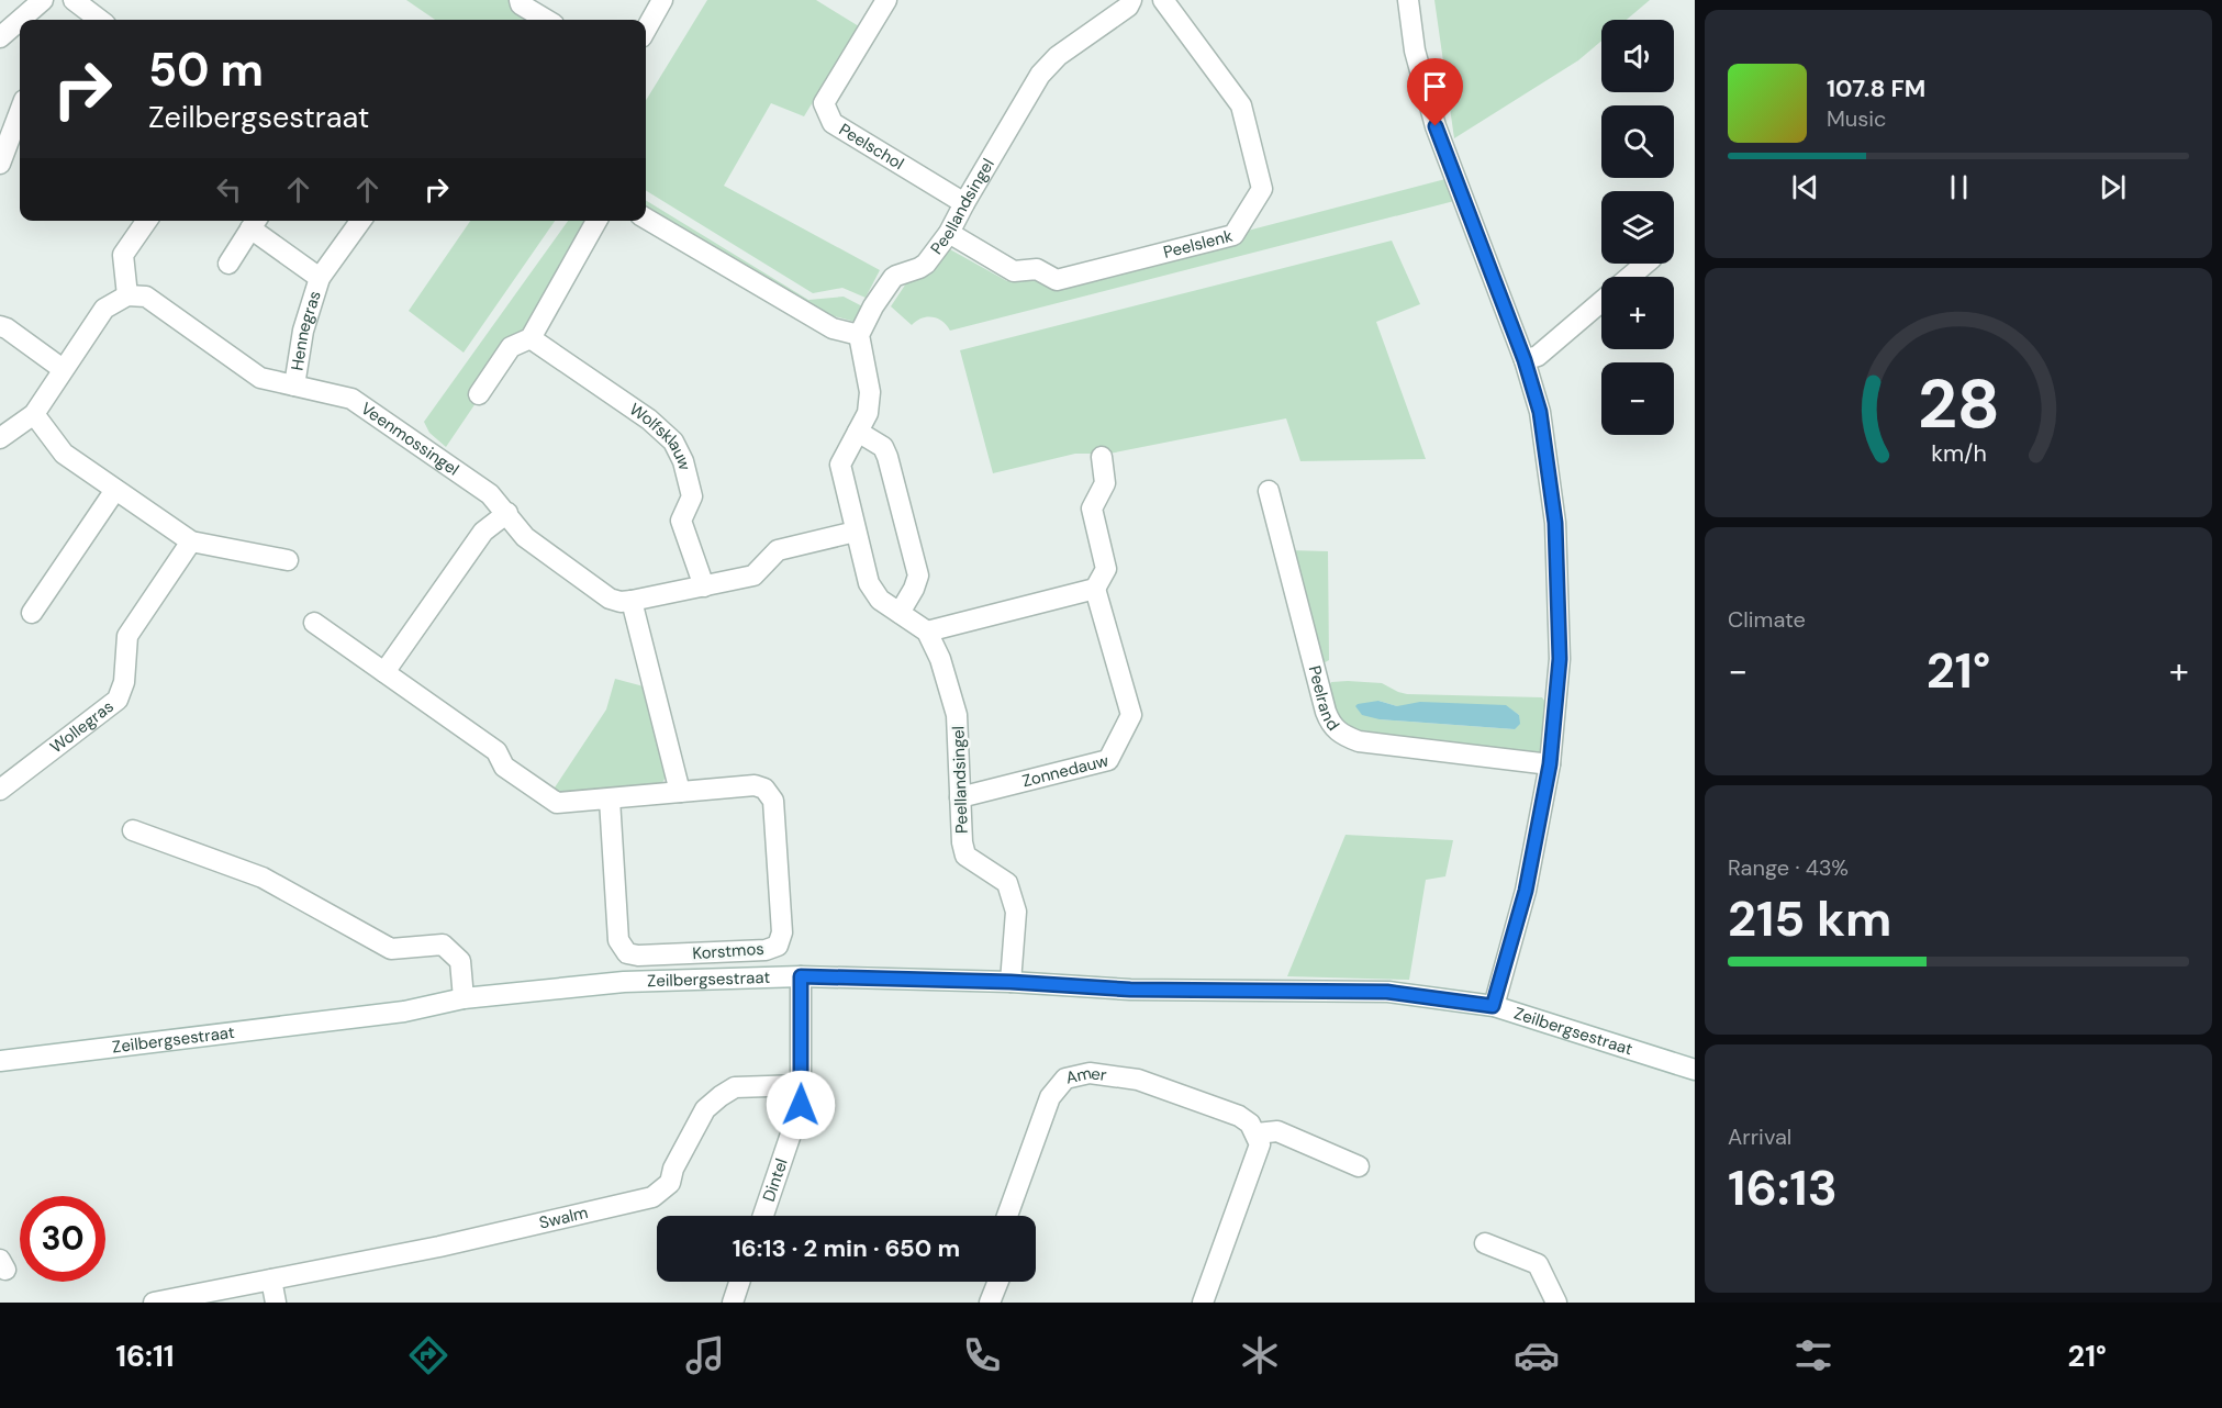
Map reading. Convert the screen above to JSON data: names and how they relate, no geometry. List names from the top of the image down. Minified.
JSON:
{"streets":{"street":["Peelschol","Peellandsingel","Peelslenk","Hennegras","Veenmossingel","Wolfsklauw","Peelrand","Wollegras","Zonnedauw","Korstmos","Zeilbergsestraat","Amer","Dintel","Swalm"]},"crossings":[["Peelschol","Peellandsingel"],["Peellandsingel","Peelslenk"],["Peellandsingel","Zonnedauw"],["Peellandsingel","Zeilbergsestraat"],["Hennegras","Veenmossingel"],["Veenmossingel","Wolfsklauw"],["Zeilbergsestraat","Dintel"],["Dintel","Swalm"]],"page":{"map_buttons":["+","−"],"turn":["50 m","Zeilbergsestraat"],"song":["107.8 FM","Music"],"tile":["Climate",["Range · 43%","215 km"],["Arrival","16:13"]],"heat":["−","21°","+"],"limit":"30","trip":"16:13 · 2 min · 650 m","tabs":["16:11","21°"],"gauge":["28","km/h"]}}
